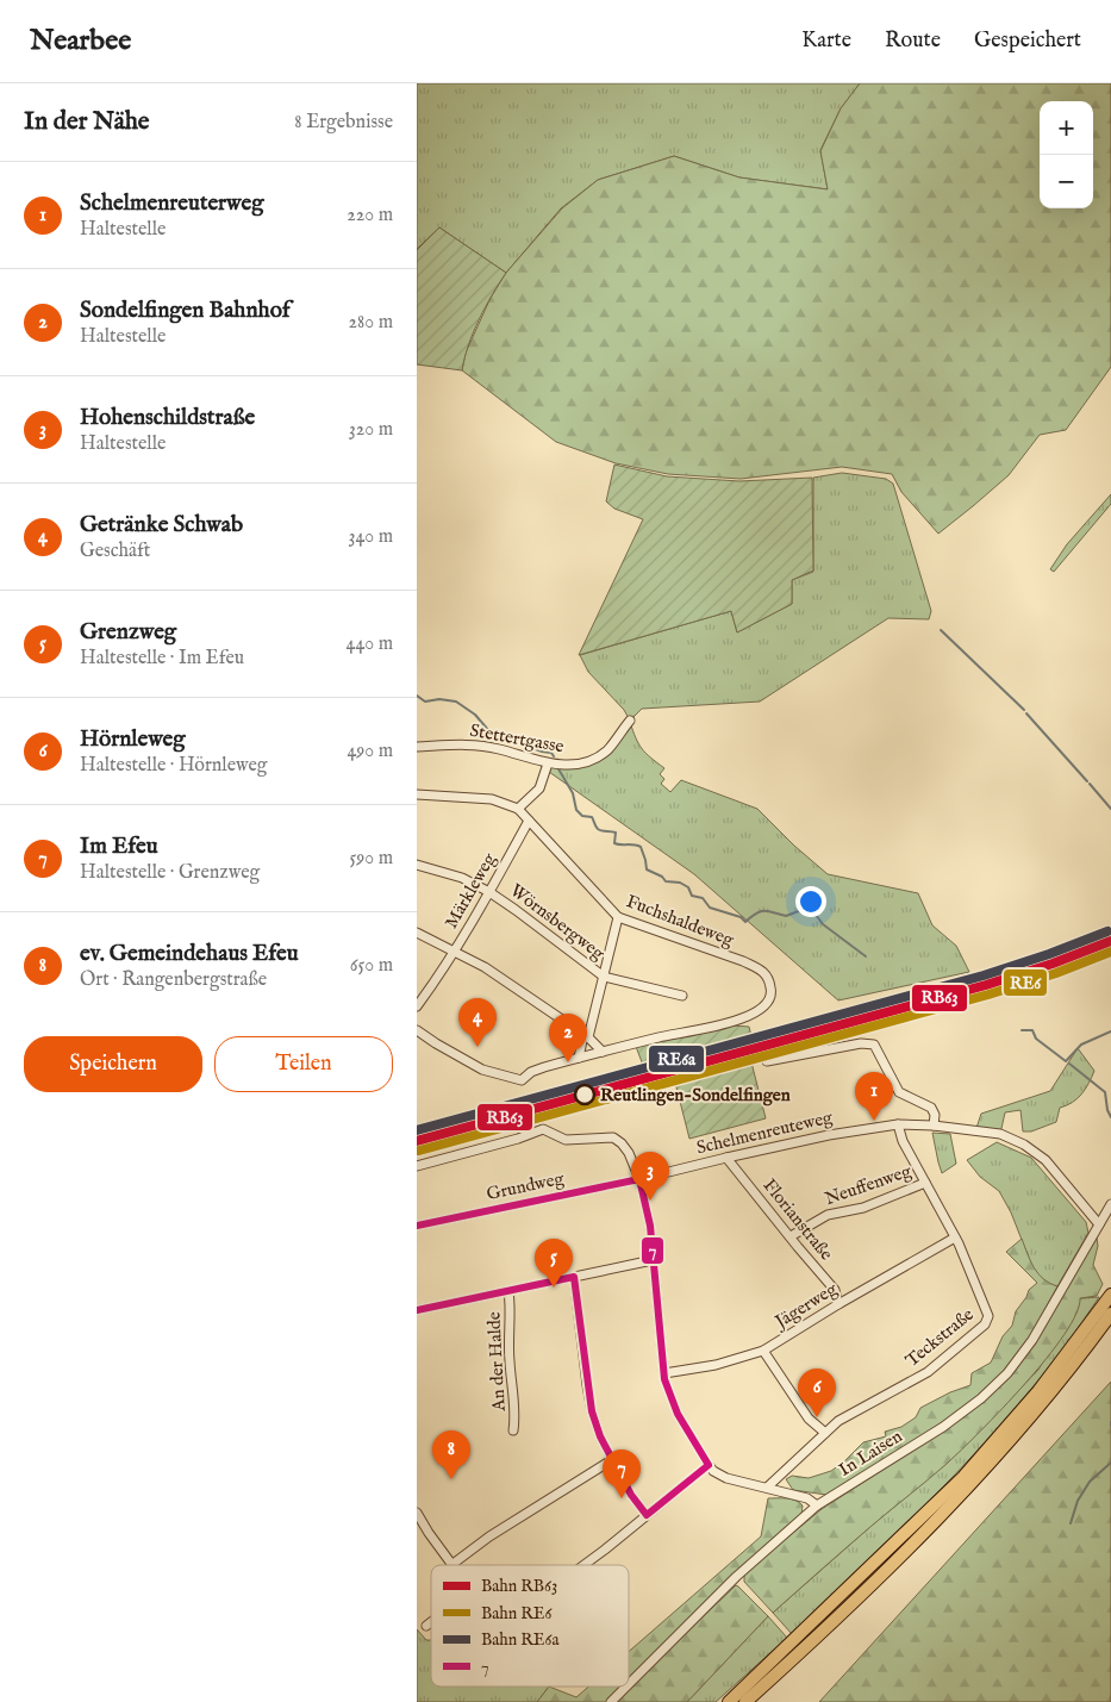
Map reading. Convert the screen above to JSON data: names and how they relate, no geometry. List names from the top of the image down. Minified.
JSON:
{"streets":{"street":["Stettertgasse","Märkleweg","Fuchshaldeweg","Wörnsbergweg","Schelmenreuteweg","Neuffenweg","Grundweg","Florianstraße","Jägerweg","Teckstraße","An der Halde","In Laisen"]},"crossings":[["Märkleweg","Fuchshaldeweg"],["Märkleweg","Wörnsbergweg"],["Schelmenreuteweg","Grundweg"],["Schelmenreuteweg","Florianstraße"],["Schelmenreuteweg","Teckstraße"],["Schelmenreuteweg","In Laisen"],["Neuffenweg","Florianstraße"],["Neuffenweg","Teckstraße"],["Florianstraße","Jägerweg"],["Jägerweg","Teckstraße"]],"places":["Reutlingen-Sondelfingen"],"lines":["rail line RE6a","rail line RB63","rail line RE6","transit line 7"],"legend":["Bahn RB63","Bahn RE6","Bahn RE6a","7"],"page":{"header":"Nearbee","nav":["Karte","Route","Gespeichert"],"heading":["In der Nähe","8 Ergebnisse"],"map_buttons":["+","−"],"list":[{"mark":"1","name":"Schelmenreuterweg","note":"Haltestelle","value":"220 m"},{"mark":"2","name":"Sondelfingen Bahnhof","note":"Haltestelle","value":"280 m"},{"mark":"3","name":"Hohenschildstraße","note":"Haltestelle","value":"320 m"},{"mark":"4","name":"Getränke Schwab","note":"Geschäft","value":"340 m"},{"mark":"5","name":"Grenzweg","note":"Haltestelle · Im Efeu","value":"440 m"},{"mark":"6","name":"Hörnleweg","note":"Haltestelle · Hörnleweg","value":"490 m"},{"mark":"7","name":"Im Efeu","note":"Haltestelle · Grenzweg","value":"590 m"},{"mark":"8","name":"ev. Gemeindehaus Efeu","note":"Ort · Rangenbergstraße","value":"650 m"}],"pins":["4","2","1","3","5","6","8","7"],"buttons":["Speichern","Teilen"]}}
